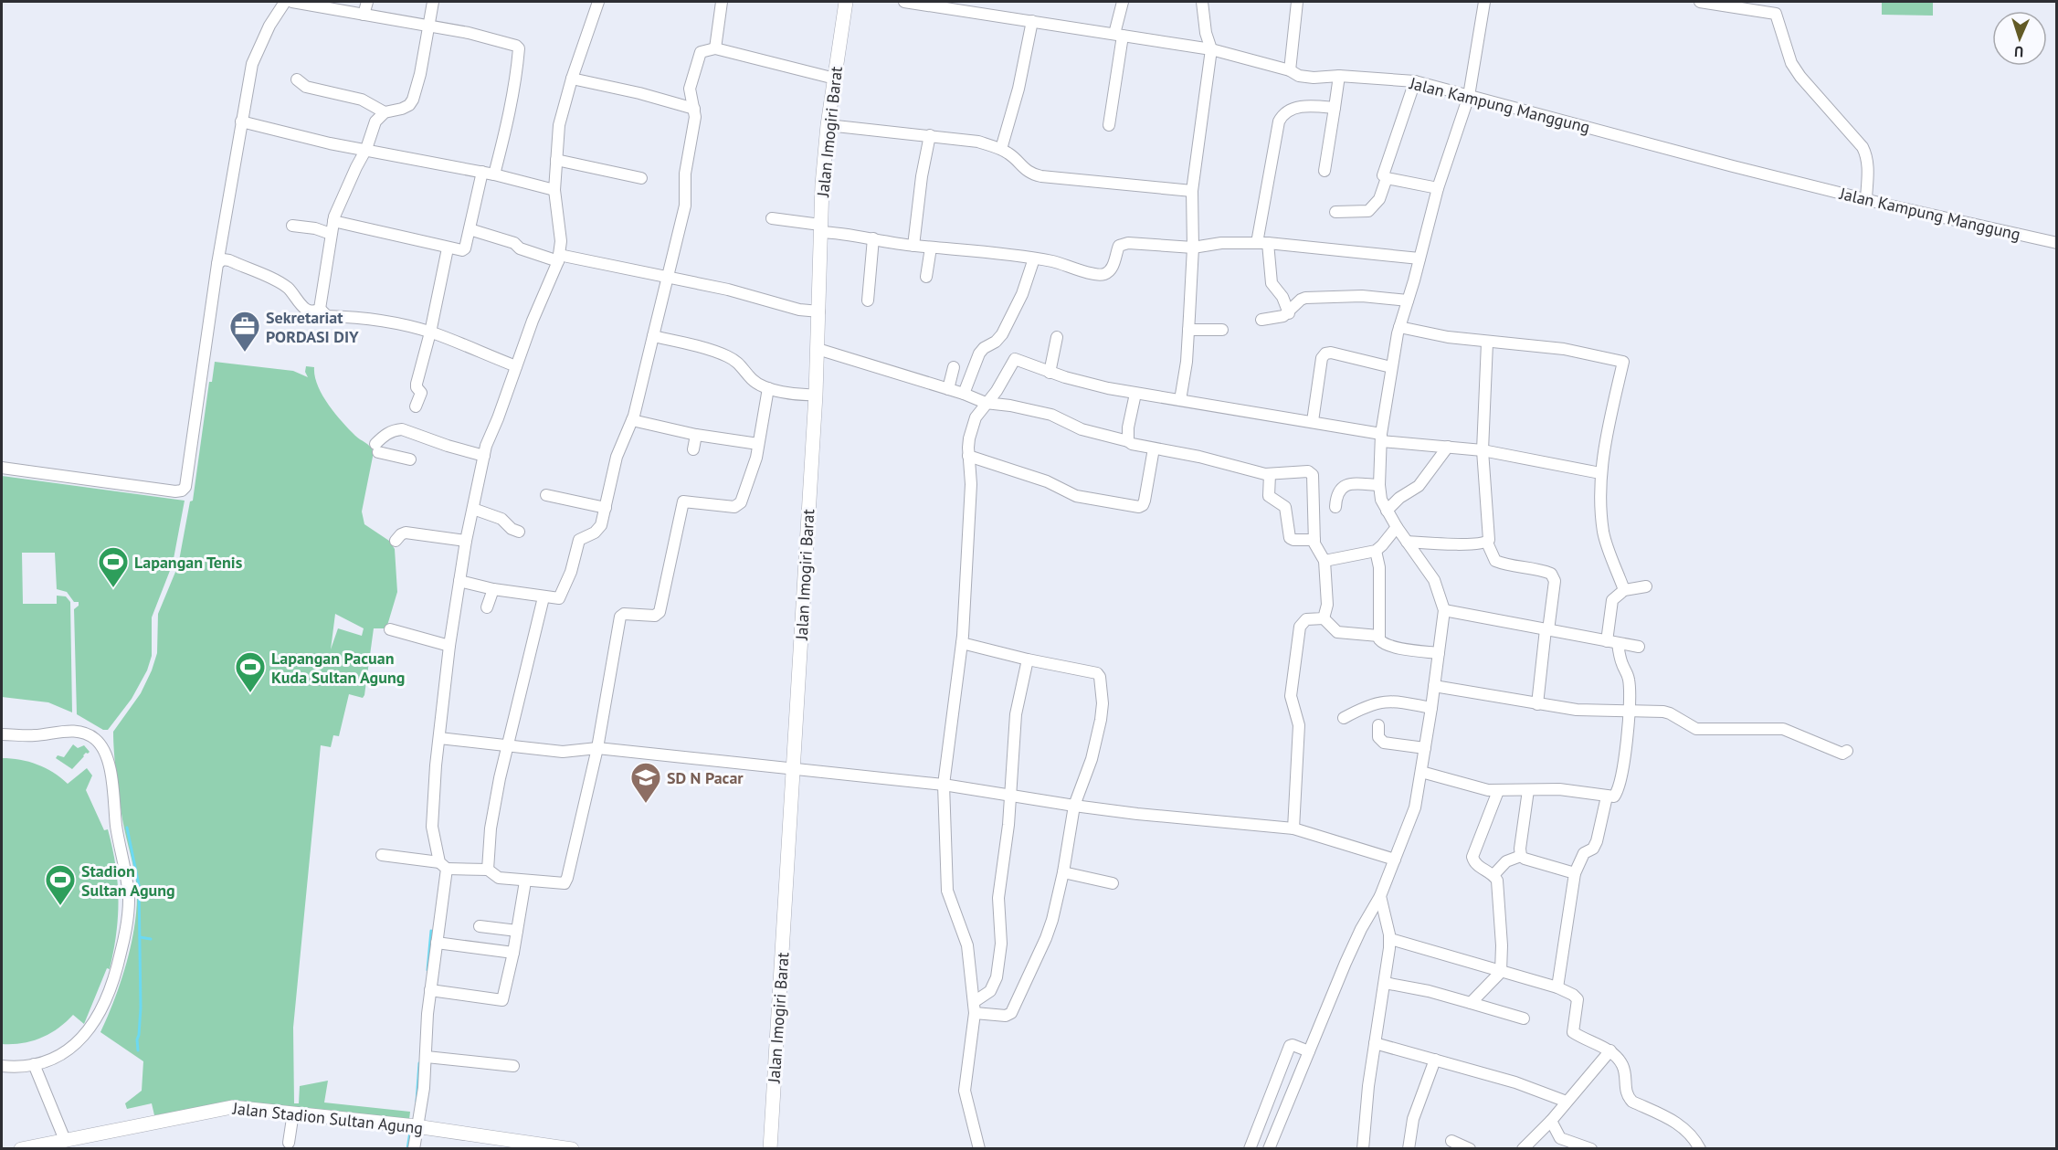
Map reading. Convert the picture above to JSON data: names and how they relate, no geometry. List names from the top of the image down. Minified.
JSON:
{"streets":{"main road":["Jalan Imogiri Barat","Jalan Stadion Sultan Agung"],"street":["Jalan Kampung Manggung"]},"places":{"office":["Sekretariat PORDASI DIY"],"sports":["Lapangan Tenis","Lapangan Pacuan Kuda Sultan Agung","Stadion Sultan Agung"],"school or university":["SD N Pacar"]},"north":"bottom"}
